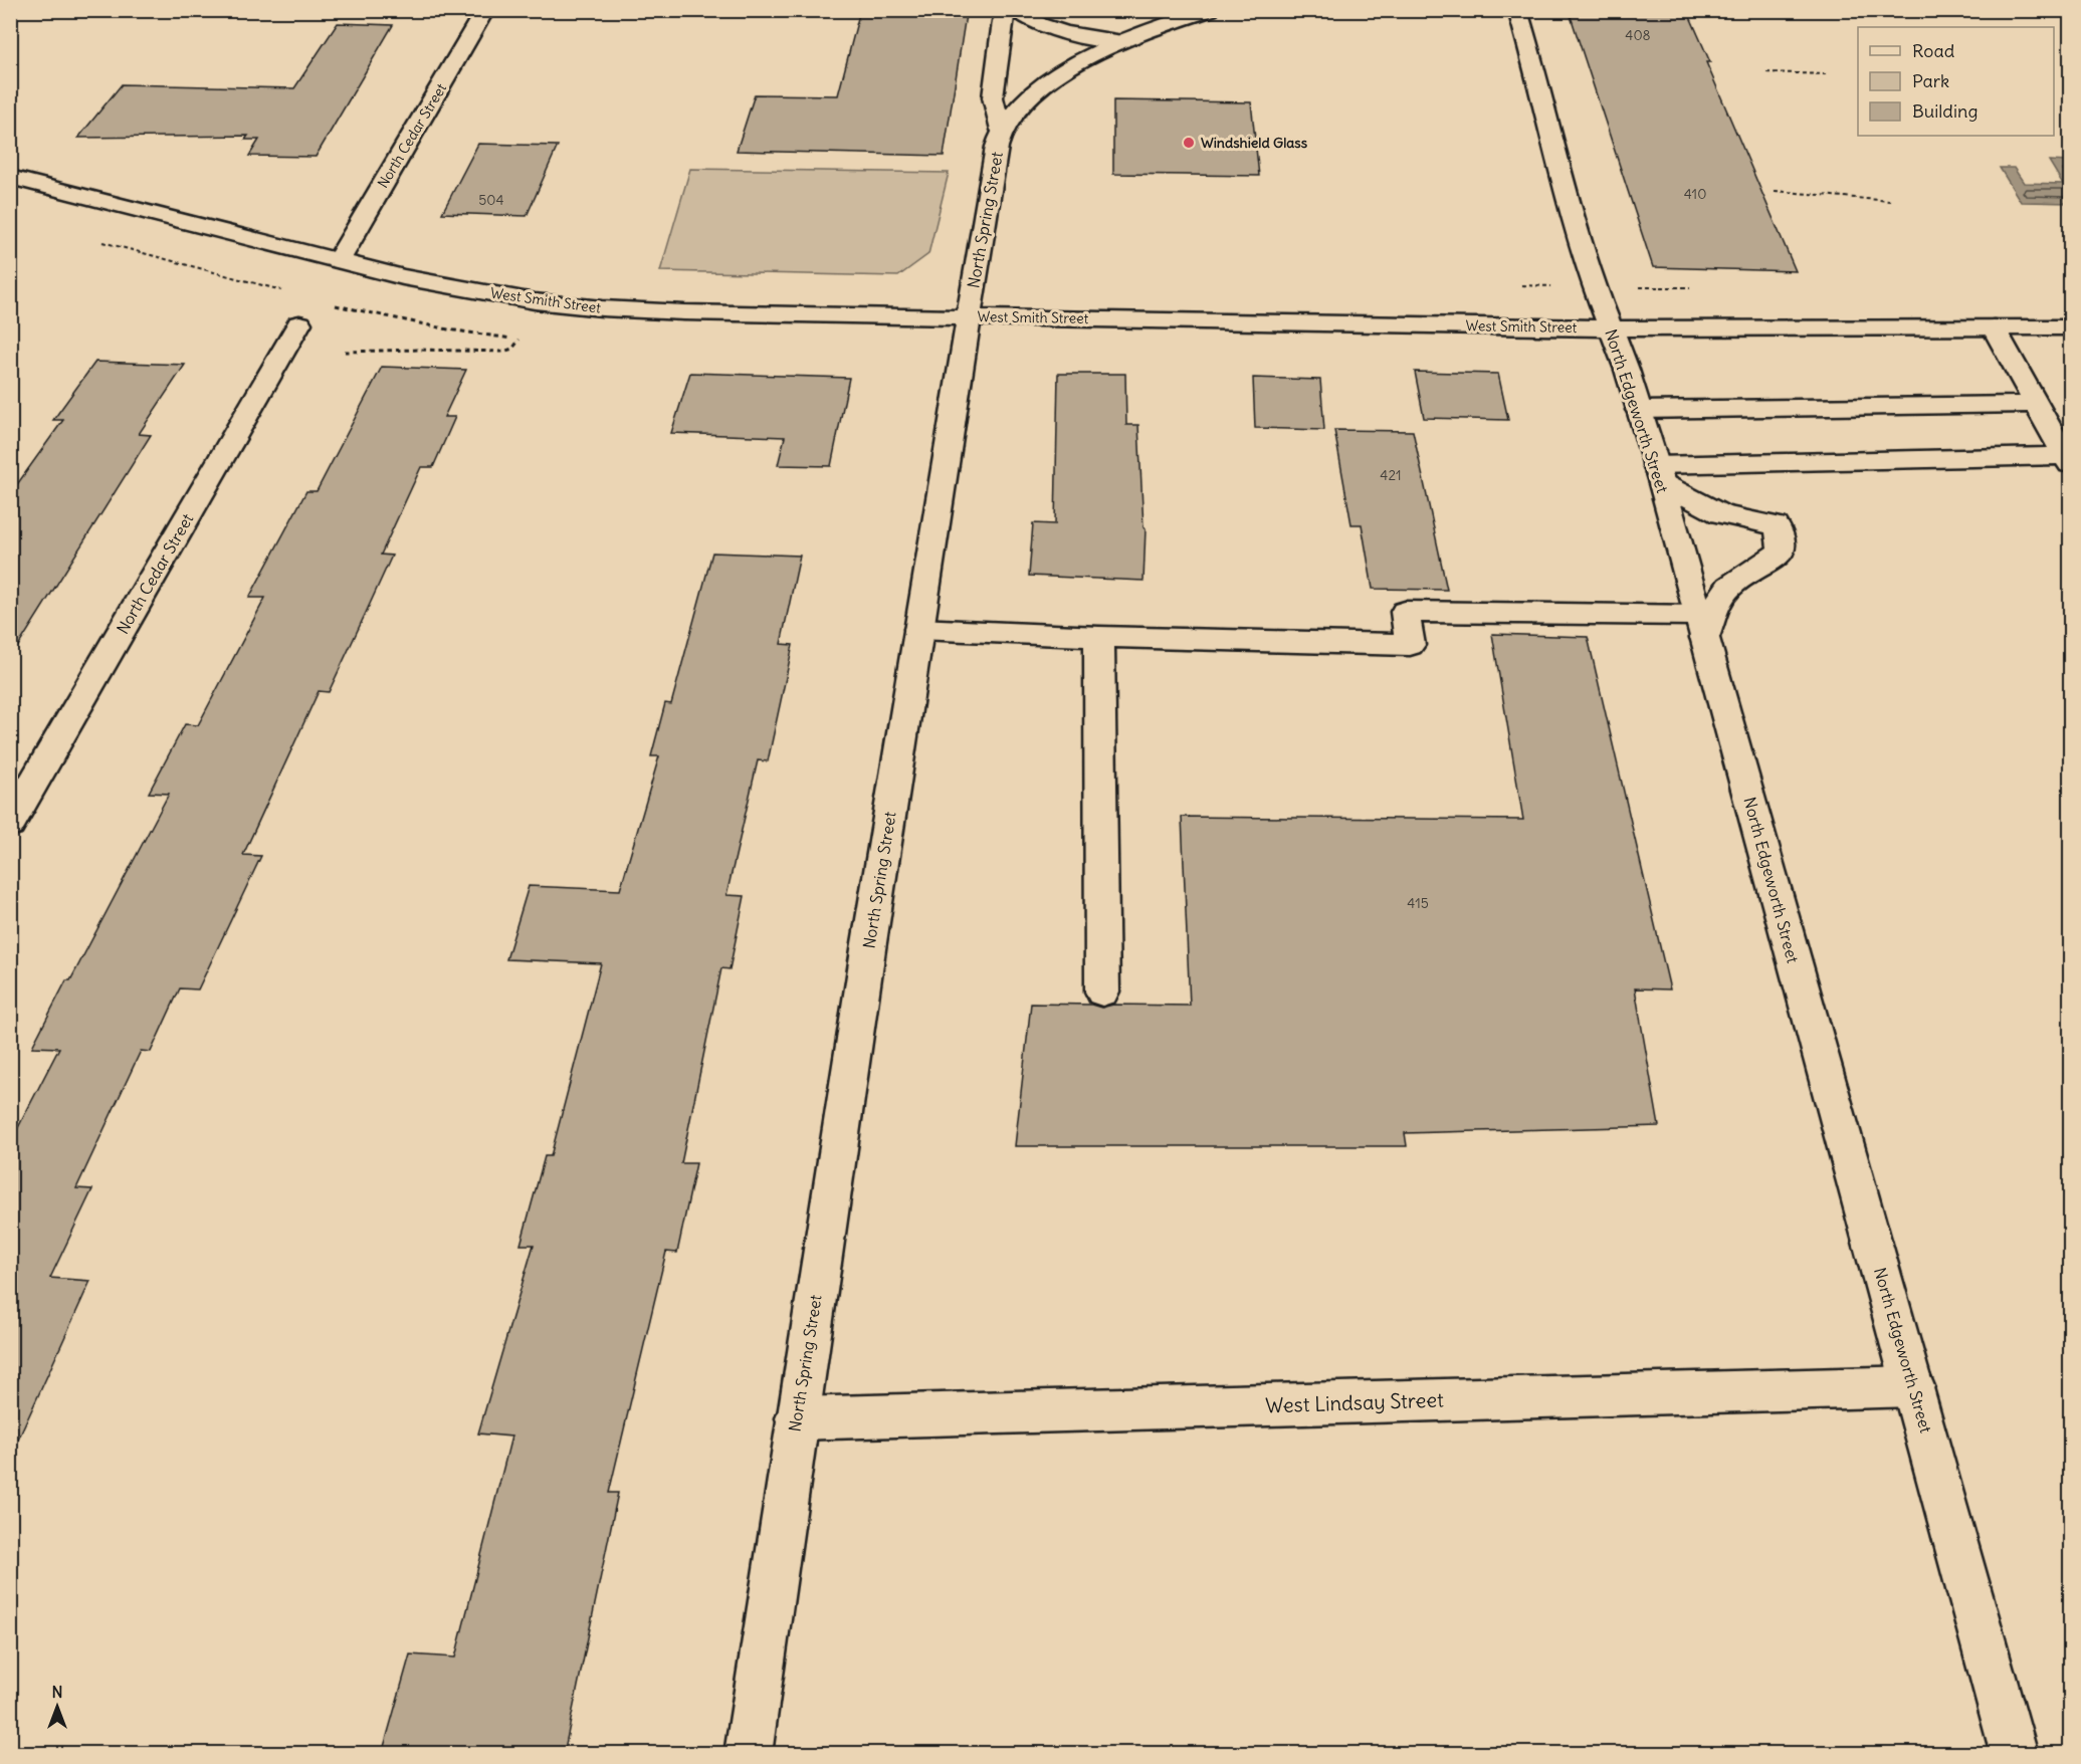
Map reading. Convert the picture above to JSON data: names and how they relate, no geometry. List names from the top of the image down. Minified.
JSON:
{"streets":{"main road":["North Cedar Street","North Spring Street","West Smith Street","North Edgeworth Street","West Lindsay Street"]},"crossings":[["North Cedar Street","West Smith Street"],["North Spring Street","West Smith Street"],["North Spring Street","West Lindsay Street"],["West Smith Street","North Edgeworth Street"],["North Edgeworth Street","West Lindsay Street"]],"places":["Windshield Glass"],"house_numbers":["408","410","504","421","415"],"legend":["Road","Park","Building"],"north":"top"}
